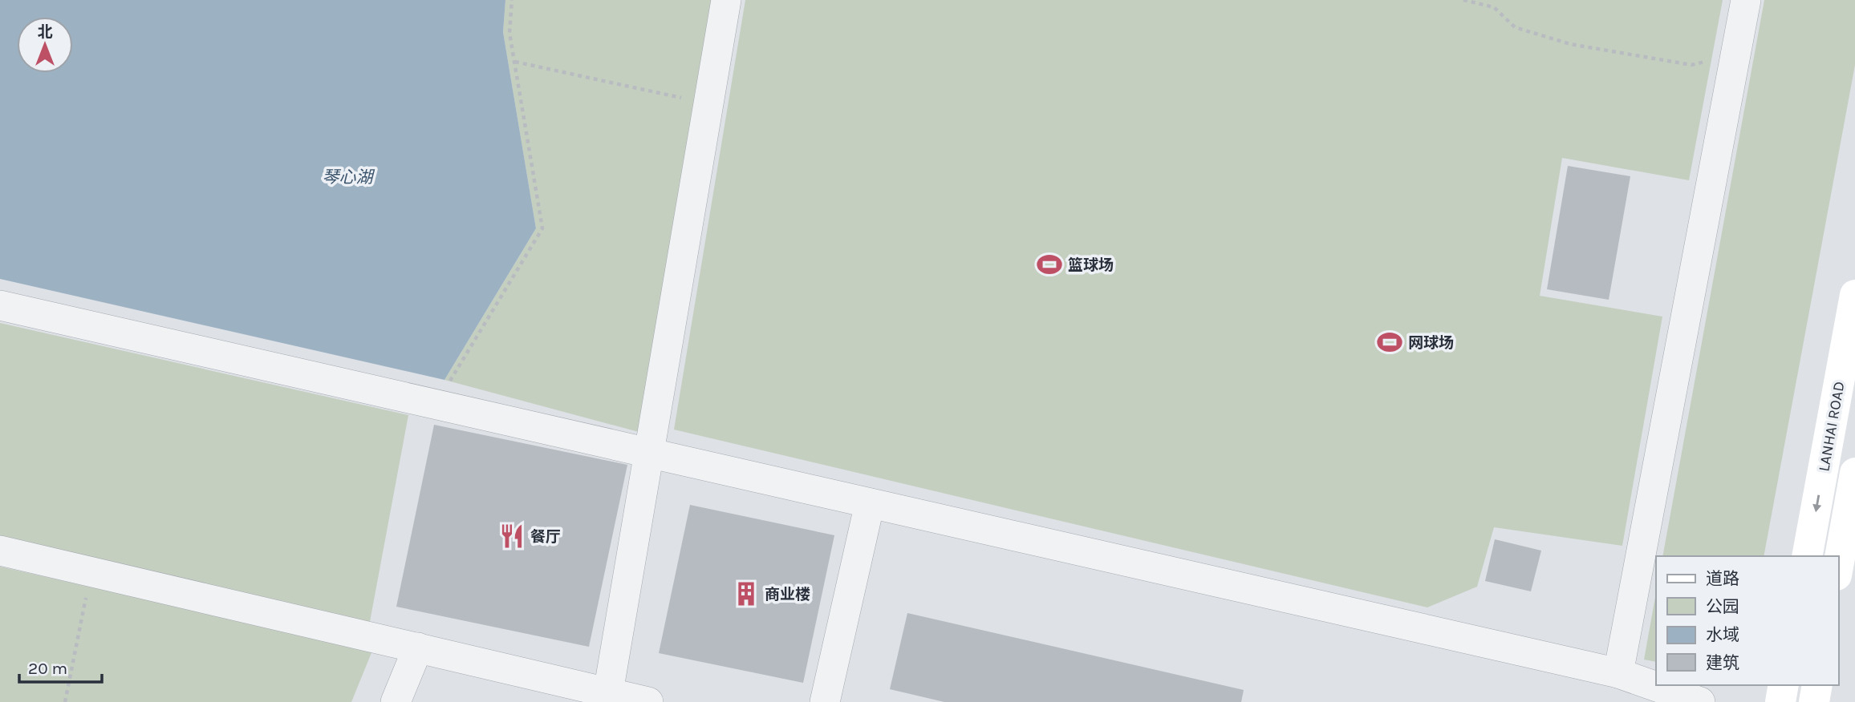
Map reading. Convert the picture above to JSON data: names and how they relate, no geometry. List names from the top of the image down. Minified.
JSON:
{"streets":{"street":["LANHAI ROAD"]},"water":["琴心湖"],"places":{"sports":["篮球场","网球场"],"restaurant":["餐厅"],"building":["商业楼"]},"legend":["道路","公园","水域","建筑"],"scale_bar":"20 m","north":"top"}
